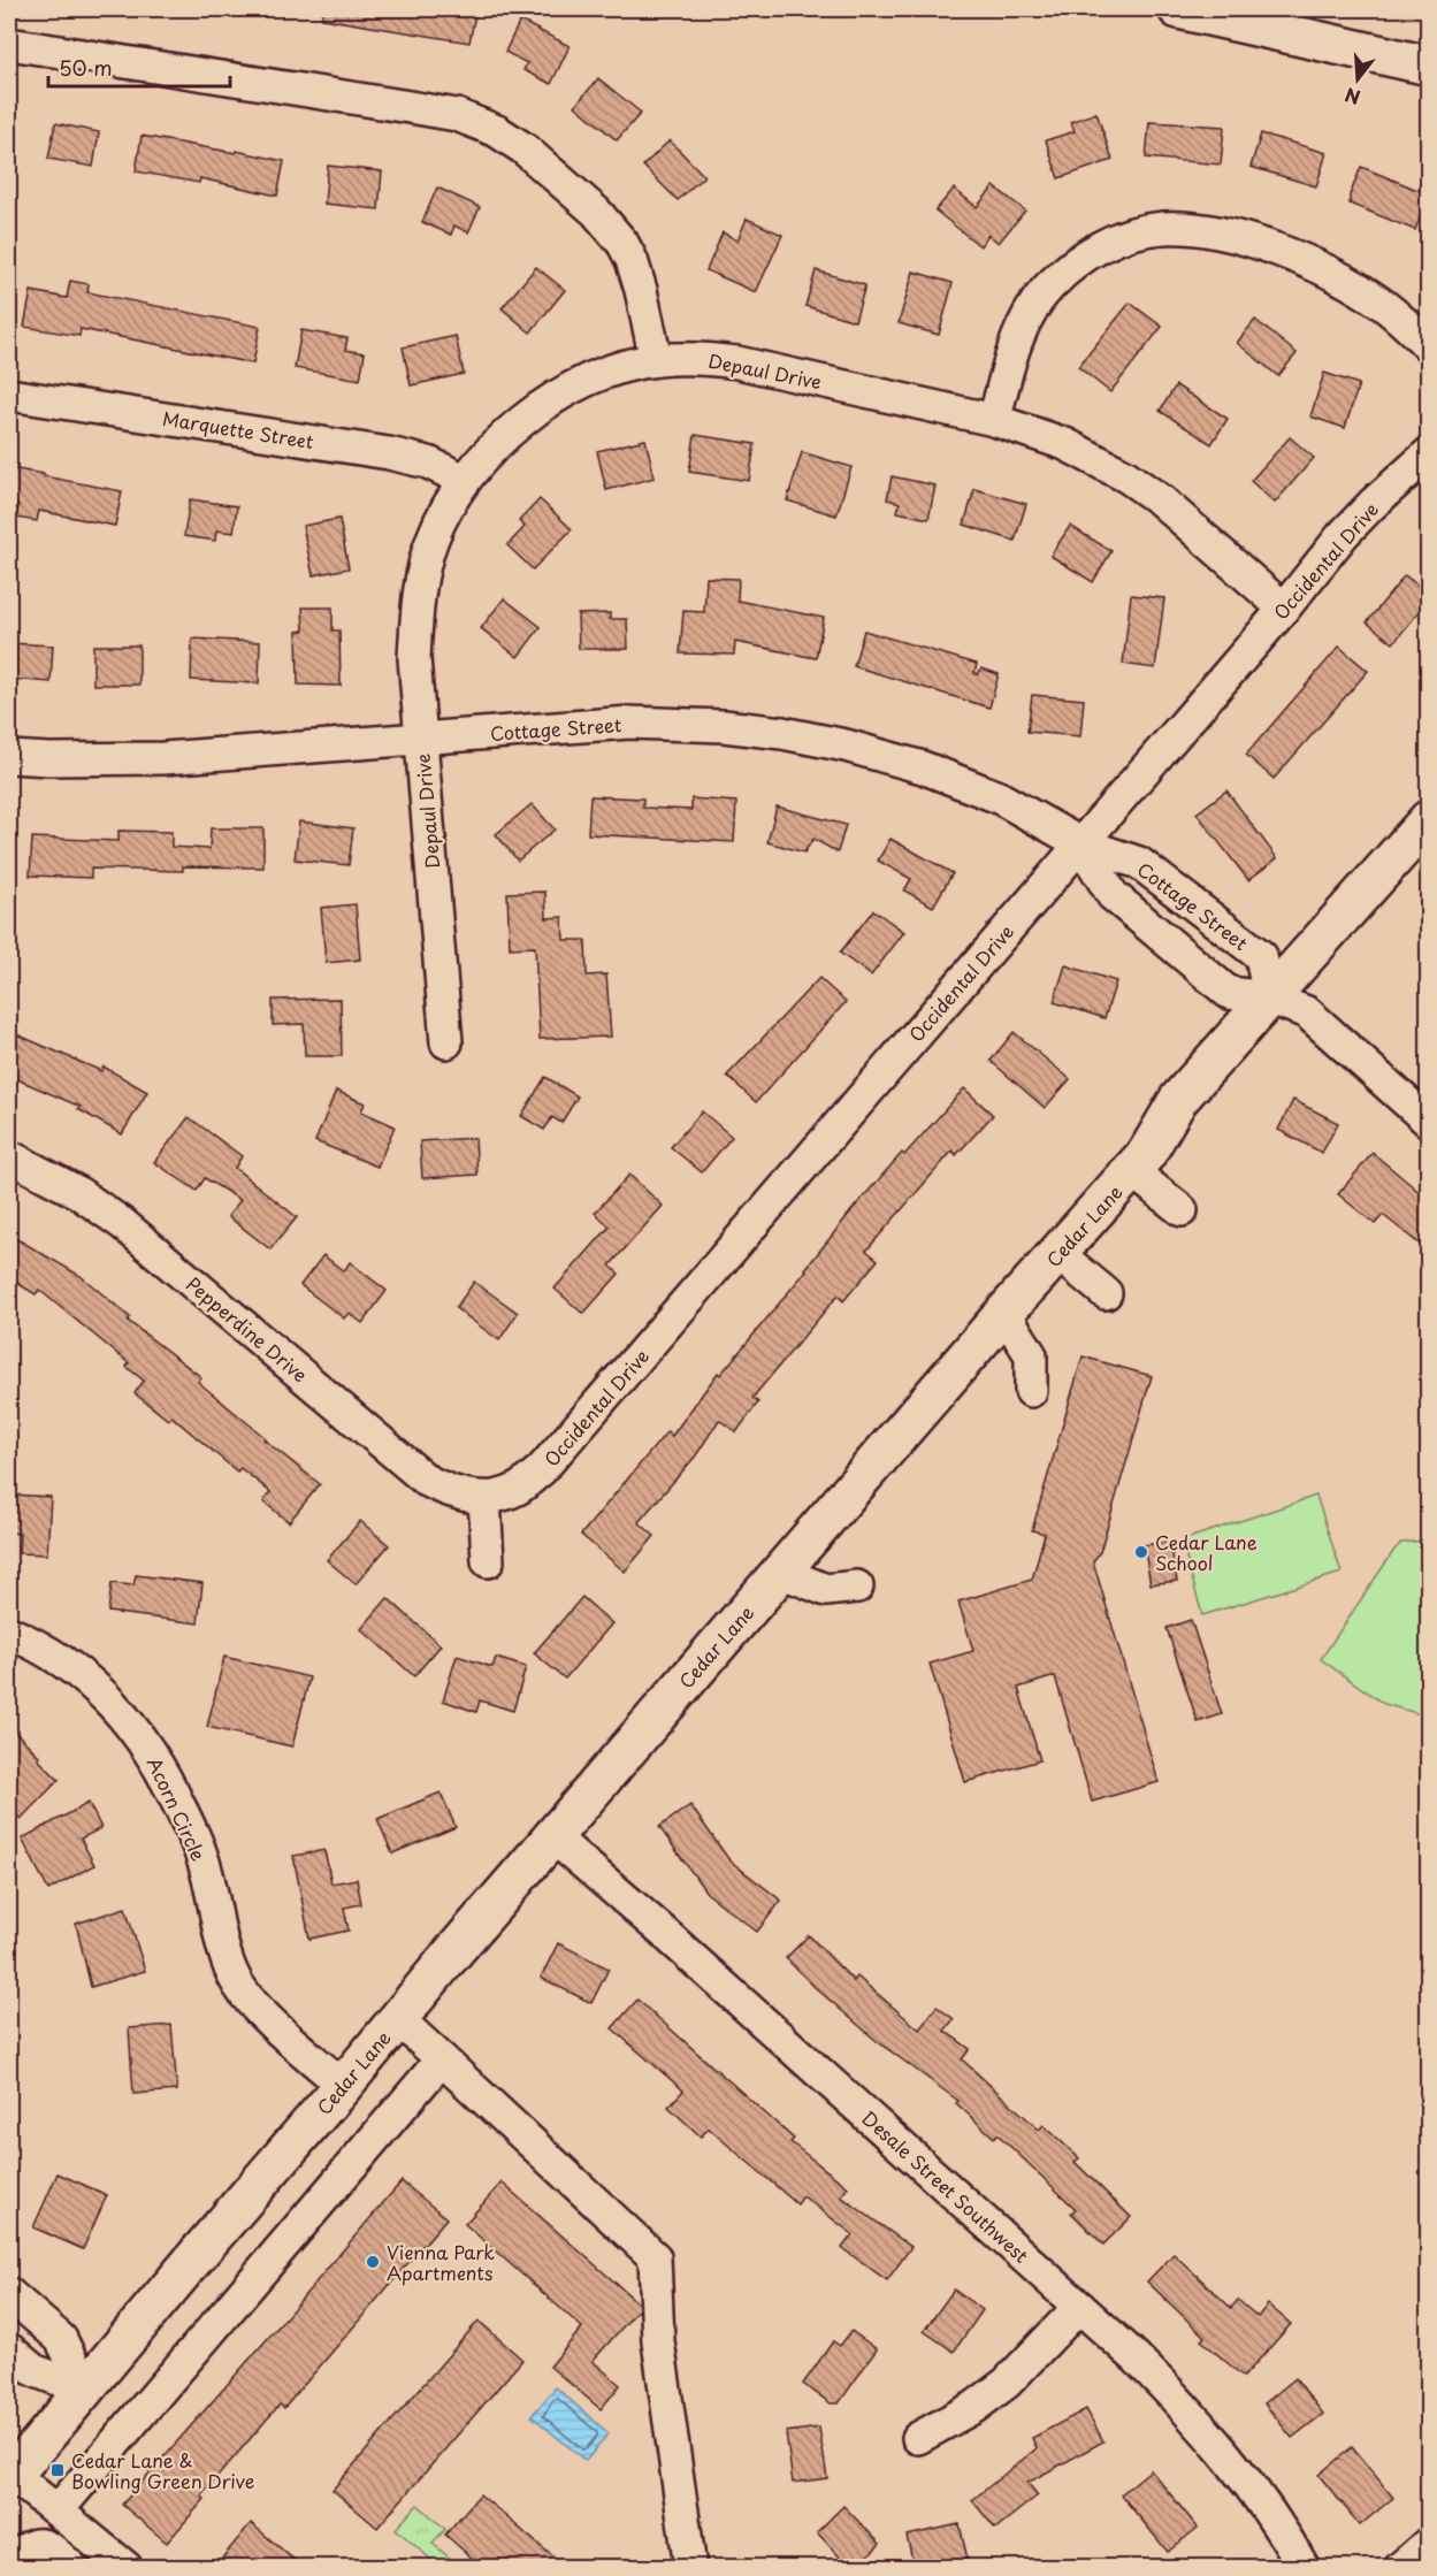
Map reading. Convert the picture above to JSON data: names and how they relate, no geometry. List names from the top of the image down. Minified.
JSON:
{"streets":{"main road":["Cedar Lane"],"street":["Depaul Drive","Marquette Street","Occidental Drive","Cottage Street","Pepperdine Drive","Acorn Circle","Desale Street Southwest"]},"crossings":[["Depaul Drive","Marquette Street"],["Depaul Drive","Occidental Drive"],["Depaul Drive","Cottage Street"],["Occidental Drive","Cottage Street"],["Occidental Drive","Pepperdine Drive"],["Cottage Street","Cedar Lane"],["Cedar Lane","Acorn Circle"],["Cedar Lane","Desale Street Southwest"]],"places":{"other":["Cedar Lane School","Vienna Park Apartments"],"transit":["Cedar Lane & Bowling Green Drive"]},"scale_bar":"50 m","north":"bottom"}
